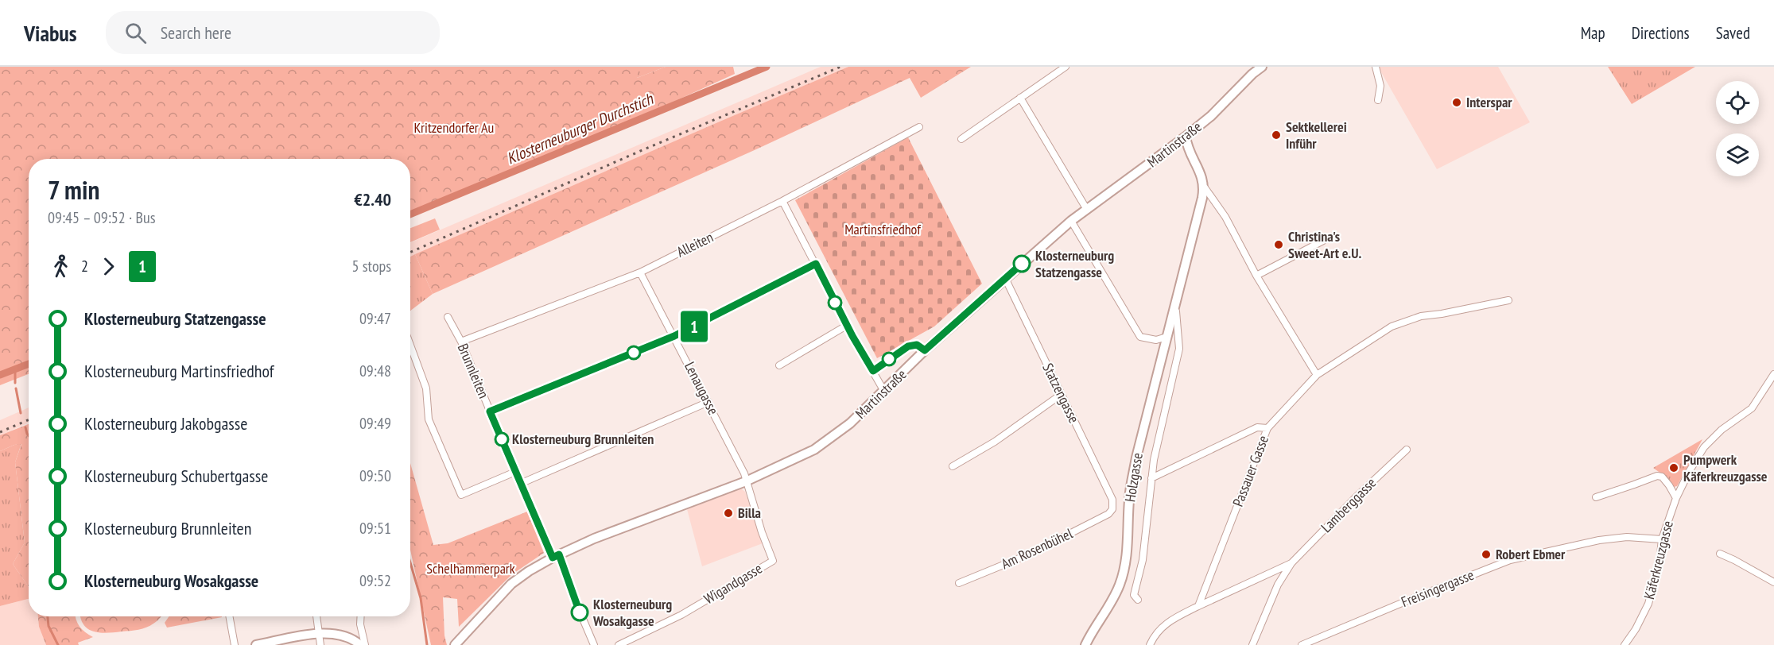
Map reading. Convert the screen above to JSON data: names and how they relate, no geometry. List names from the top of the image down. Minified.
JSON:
{"streets":{"main road":["Martinstraße","Holzgasse"],"street":["Alleiten","Brunnleiten","Lenaugasse","Statzengasse","Passauer Gasse","Lamberggasse","Am Rosenbühel","Käferkreuzgasse","Wigandgasse","Freisingergasse"]},"crossings":[["Martinstraße","Brunnleiten"],["Martinstraße","Lenaugasse"],["Martinstraße","Statzengasse"],["Martinstraße","Wigandgasse"],["Alleiten","Brunnleiten"],["Alleiten","Lenaugasse"],["Lenaugasse","Wigandgasse"],["Statzengasse","Am Rosenbühel"],["Passauer Gasse","Holzgasse"],["Käferkreuzgasse","Freisingergasse"]],"water":["Klosterneuburger Durchstich"],"parks":["Kritzendorfer Au","Martinsfriedhof","Schelhammerpark"],"places":["Interspar","Sektkellerei Inführ","Christina's Sweet-Art e.U.","Klosterneuburg Statzengasse","Klosterneuburg Brunnleiten","Pumpwerk Käferkreuzgasse","Billa","Robert Ebmer","Klosterneuburg Wosakgasse"],"lines":["bus line 1"],"page":{"header":"Viabus","search":"Search here","nav":["Map","Directions","Saved"],"on_map":"1","heading":["7 min","09:45 – 09:52 · Bus","€2.40"],"legs":["2","1","5 stops"],"list":[{"name":"Klosterneuburg Statzengasse","value":"09:47"},{"name":"Klosterneuburg Martinsfriedhof","value":"09:48"},{"name":"Klosterneuburg Jakobgasse","value":"09:49"},{"name":"Klosterneuburg Schubertgasse","value":"09:50"},{"name":"Klosterneuburg Brunnleiten","value":"09:51"},{"name":"Klosterneuburg Wosakgasse","value":"09:52"}]}}
